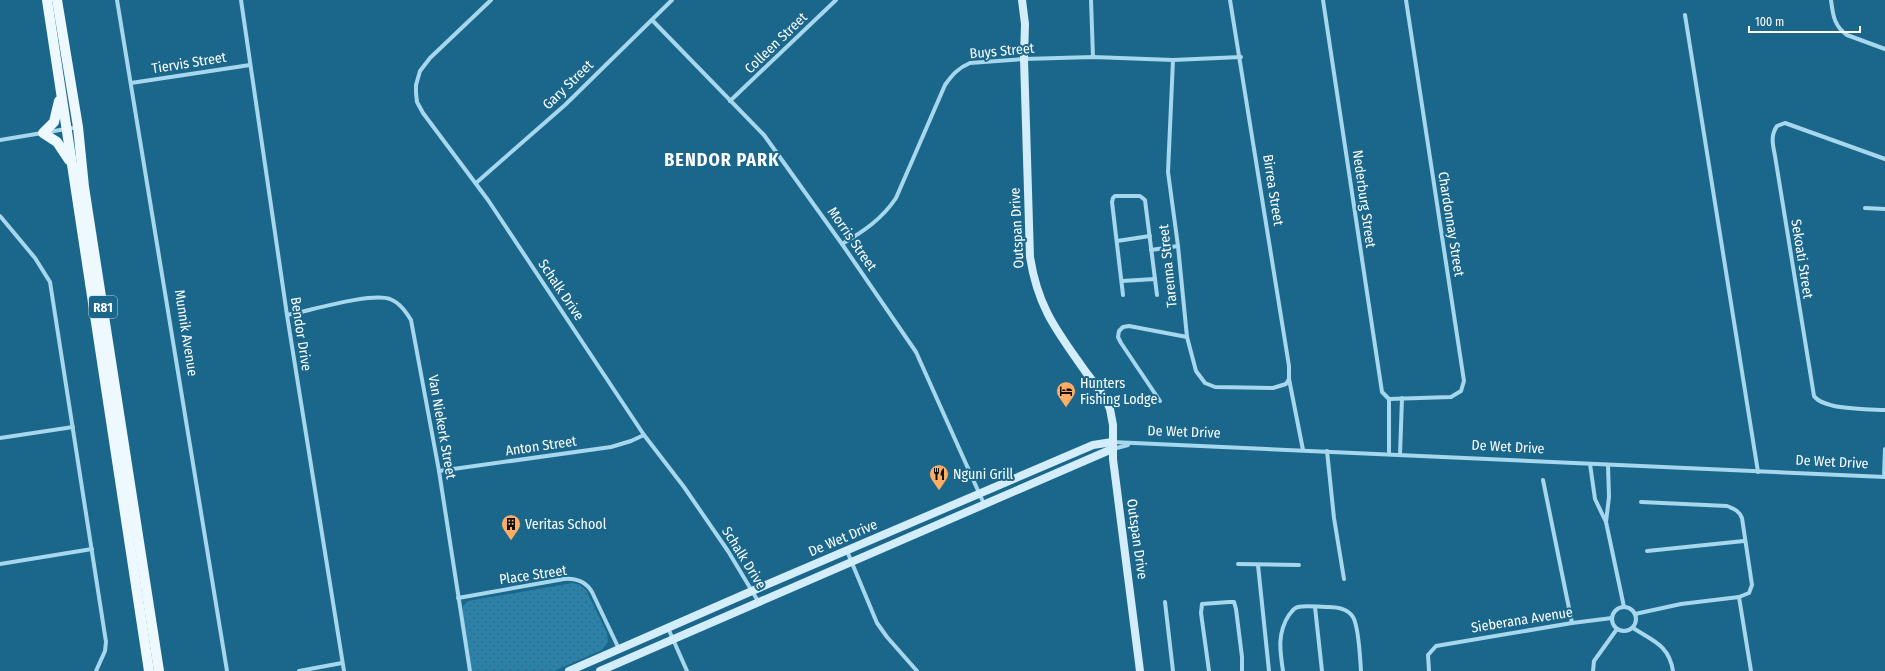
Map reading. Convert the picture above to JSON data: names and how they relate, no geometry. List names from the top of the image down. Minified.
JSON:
{"streets":{"main road":["R81"],"street":["Colleen Street","Buys Street","Tiervis Street","Gary Street","Birrea Street","Nederburg Street","Chardonnay Street","Outspan Drive","Morris Street","Sekoati Street","Tarenna Street","Schalk Drive","Munnik Avenue","Bendor Drive","Van Niekerk Street","De Wet Drive","Anton Street","Place Street","Sieberana Avenue"]},"crossings":[["Colleen Street","Morris Street"],["Buys Street","Birrea Street"],["Buys Street","Outspan Drive"],["Buys Street","Morris Street"],["Buys Street","Tarenna Street"],["Tiervis Street","Munnik Avenue"],["Tiervis Street","Bendor Drive"],["Gary Street","Morris Street"],["Gary Street","Schalk Drive"],["Birrea Street","Tarenna Street"],["Birrea Street","De Wet Drive"],["Nederburg Street","De Wet Drive"],["Outspan Drive","De Wet Drive"],["Morris Street","De Wet Drive"],["Schalk Drive","De Wet Drive"],["Schalk Drive","Anton Street"],["Bendor Drive","Van Niekerk Street"],["Van Niekerk Street","Anton Street"],["Van Niekerk Street","Place Street"],["De Wet Drive","Place Street"]],"districts":["BENDOR PARK"],"places":{"hotel":["Hunters Fishing Lodge"],"restaurant":["Nguni Grill"],"building":["Veritas School"]},"scale_bar":"100 m"}
